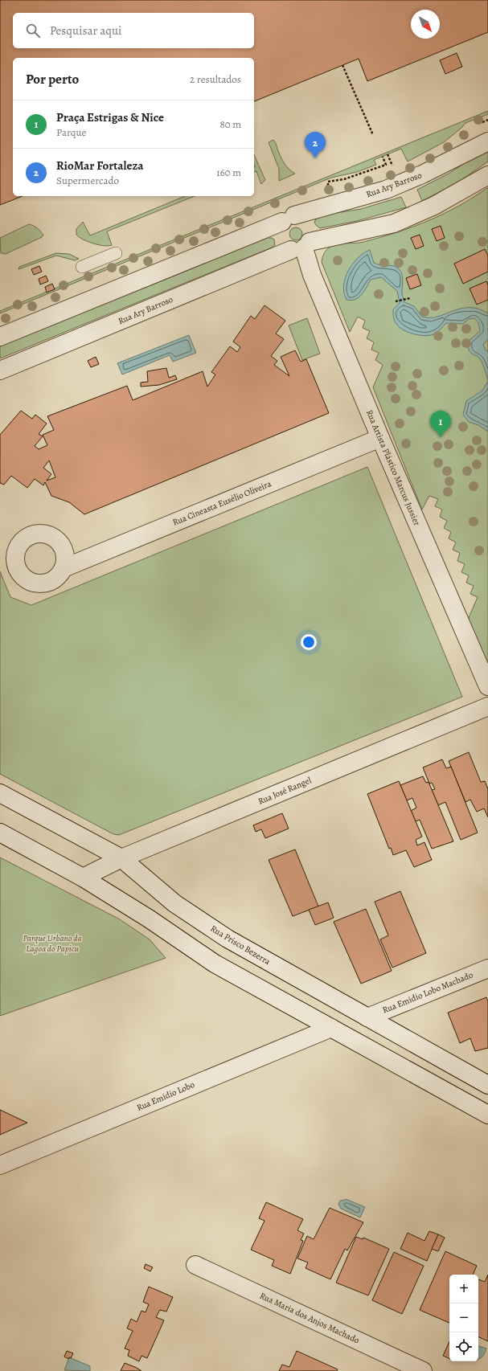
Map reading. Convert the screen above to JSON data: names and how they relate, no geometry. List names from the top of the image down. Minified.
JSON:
{"streets":{"street":["Rua Ary Barroso","Rua Artista Plástico Marcus Jussier","Rua Cineasta Eusélio Oliveira","Rua José Rangel","Rua Prisco Bezerra","Rua Emídio Lobo Machado","Rua Emídio Lobo","Rua Maria dos Anjos Machado"]},"crossings":[["Rua Ary Barroso","Rua Artista Plástico Marcus Jussier"],["Rua Artista Plástico Marcus Jussier","Rua Cineasta Eusélio Oliveira"],["Rua José Rangel","Rua Prisco Bezerra"],["Rua Prisco Bezerra","Rua Emídio Lobo Machado"]],"parks":["Parque Urbano da Lagoa do Papicu"],"north":"bottom right","page":{"search":"Pesquisar aqui","heading":["Por perto","2 resultados"],"list":[{"mark":"1","name":"Praça Estrigas & Nice","note":"Parque","value":"80 m"},{"mark":"2","name":"RioMar Fortaleza","note":"Supermercado","value":"160 m"}],"pins":["2","1"],"map_buttons":["+","−"]}}
